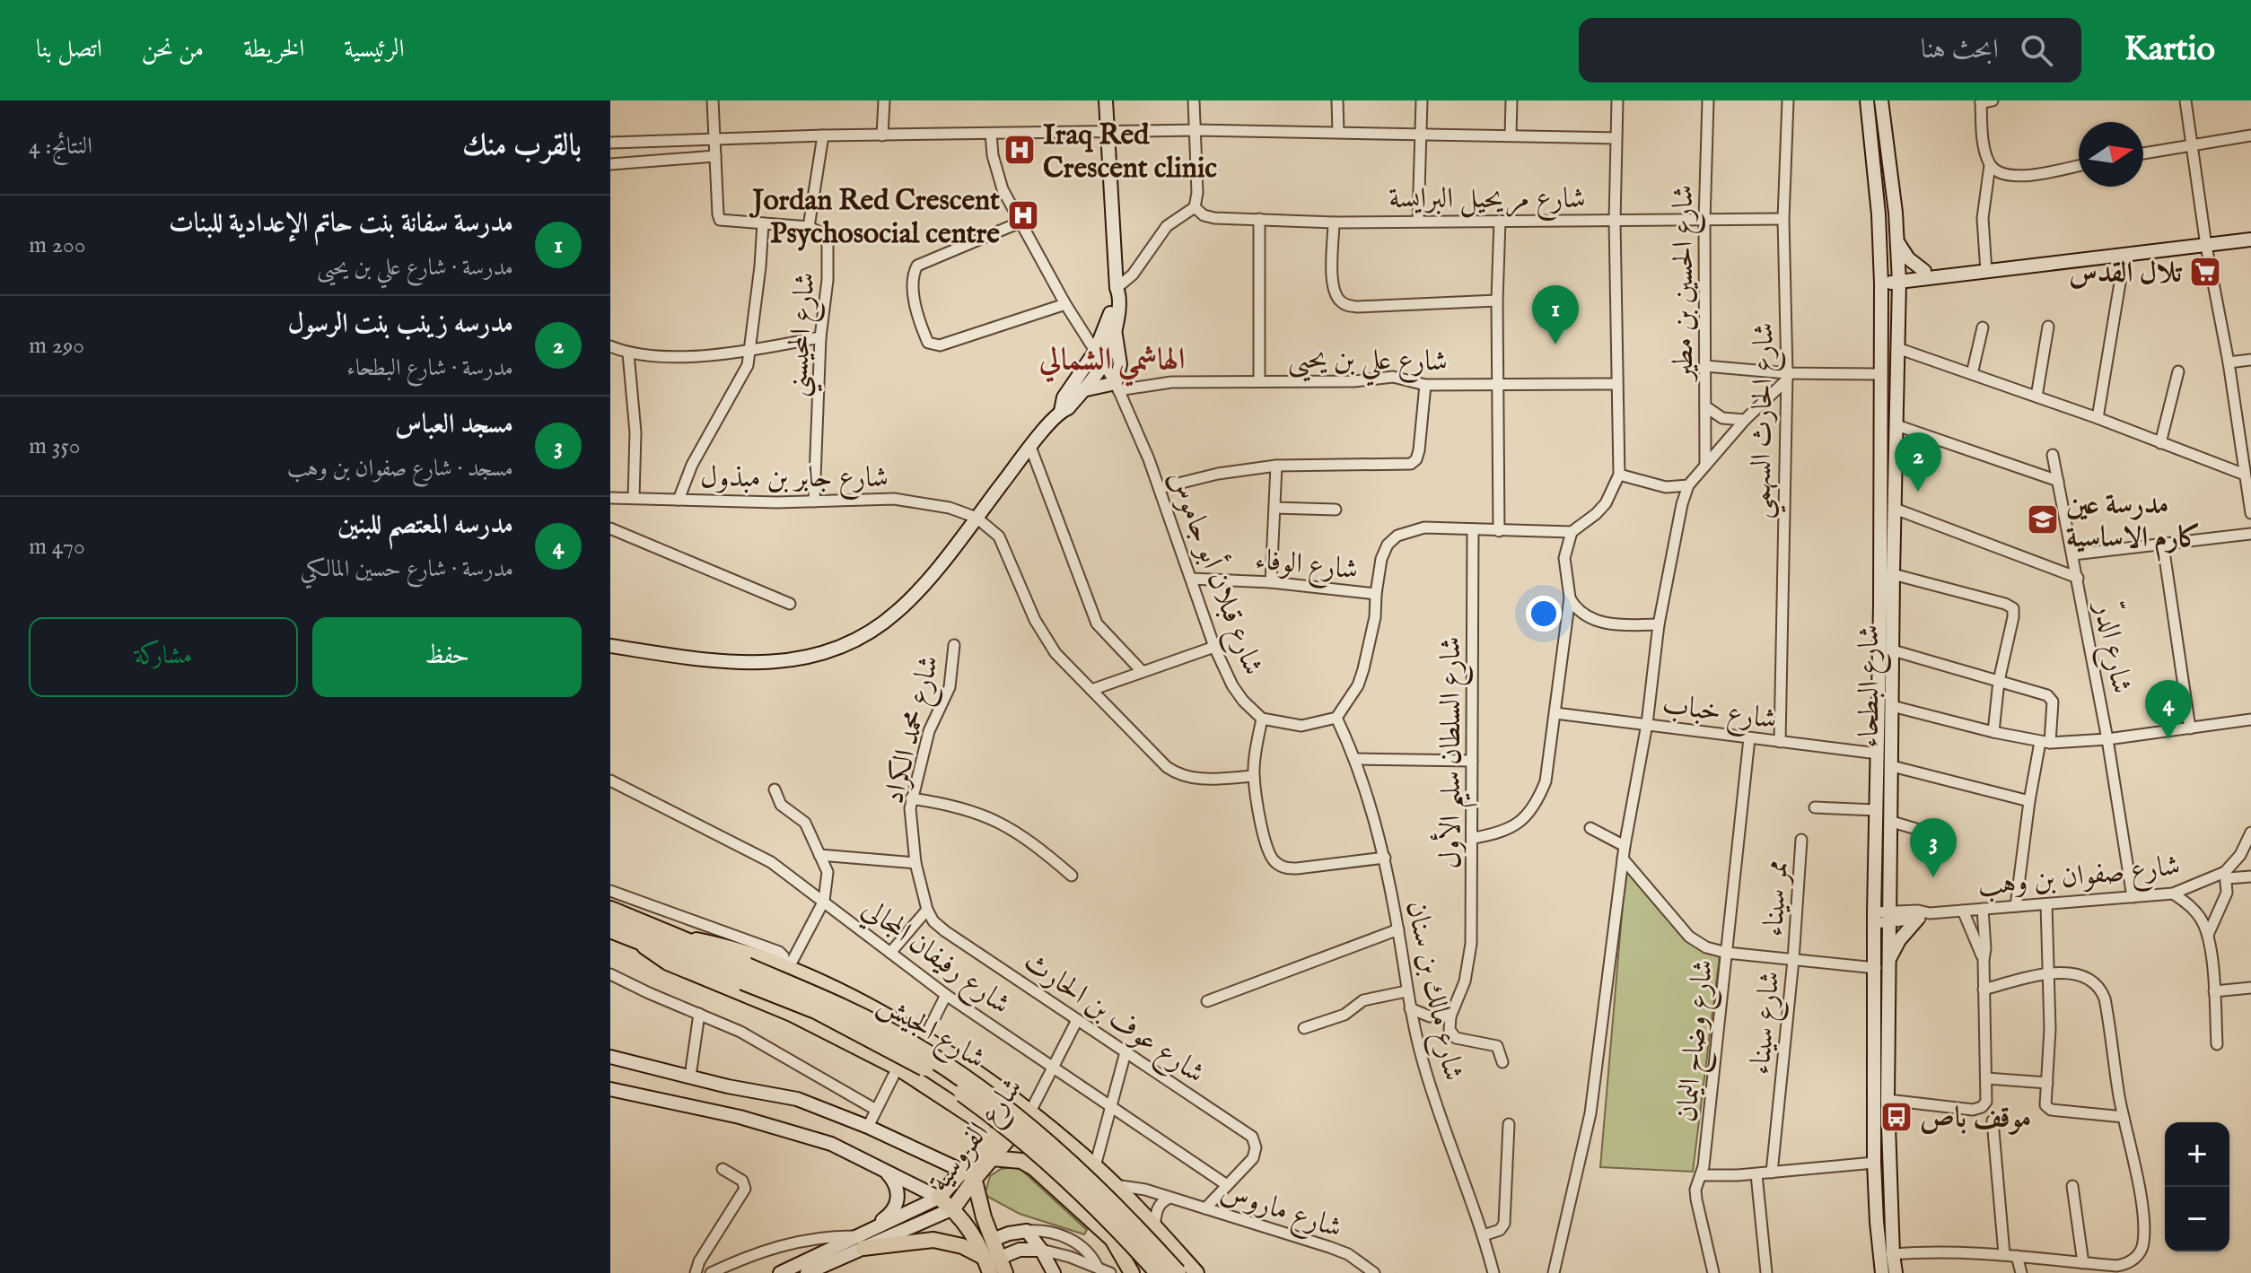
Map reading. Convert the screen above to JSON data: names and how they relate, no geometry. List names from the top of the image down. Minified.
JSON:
{"streets":{"highway":["شارع الجيش"],"main road":["شارع الفروسية"],"street":["شارع مريحيل البرايسة","شارع الحسين بن مطير","شارع المحيسني","شارع علي بن يحيى","شارع الحارث السهمي","شارع جابر بن مبذول","شارع الوفاء","شارع قبلان أبو جاموس","شارع الدرّ","شارع البطحاء","شارع خباب","شارع محمد الكراد","شارع السلطان سليم الأول","شارع صفوان بن وهب","ممر سيناء","شارع رفيفان المجالي","شارع مالك بن سنان","شارع عوف بن الحارث","شارع سيناء","شارع وضاح اليمان","شارع ماروس"]},"crossings":[["شارع مريحيل البرايسة","شارع الحسين بن مطير"],["شارع مريحيل البرايسة","شارع الحارث السهمي"],["شارع المحيسني","شارع جابر بن مبذول"],["شارع علي بن يحيى","شارع قبلان أبو جاموس"],["شارع الحارث السهمي","شارع خباب"],["شارع الوفاء","شارع قبلان أبو جاموس"],["شارع الدرّ","شارع البطحاء"],["شارع الدرّ","شارع صفوان بن وهب"],["شارع البطحاء","شارع خباب"],["شارع البطحاء","شارع صفوان بن وهب"],["شارع البطحاء","شارع سيناء"],["شارع خباب","شارع وضاح اليمان"],["شارع محمد الكراد","شارع عوف بن الحارث"],["ممر سيناء","شارع سيناء"],["شارع رفيفان المجالي","شارع عوف بن الحارث"],["شارع رفيفان المجالي","شارع الفروسية"],["شارع عوف بن الحارث","شارع الفروسية"],["شارع عوف بن الحارث","شارع ماروس"]],"districts":["الهاشمي الشمالي"],"places":{"hospital":["Iraq Red Crescent clinic","Jordan Red Crescent Psychosocial centre"],"supermarket":["تلال القدس"],"school or university":["مدرسة عين كارم الاساسية"],"bus stop":["موقف باص"]},"north":"right","page":{"header":"Kartio","search":"ابحث هنا","nav":["الرئيسية","الخريطة","من نحن","اتصل بنا"],"heading":["بالقرب منك","النتائج: 4"],"list":[{"mark":"1","name":"مدرسة سفانة بنت حاتم الإعدادية للبنات","note":"مدرسة · شارع علي بن يحيى","value":"200 m"},{"mark":"2","name":"مدرسه زينب بنت الرسول","note":"مدرسة · شارع البطحاء","value":"290 m"},{"mark":"3","name":"مسجد العباس","note":"مسجد · شارع صفوان بن وهب","value":"350 m"},{"mark":"4","name":"مدرسه المعتصم للبنين","note":"مدرسة · شارع حسين المالكي","value":"470 m"}],"pins":["1","2","4","3"],"buttons":["حفظ","مشاركة"],"map_buttons":["+","−"]}}
